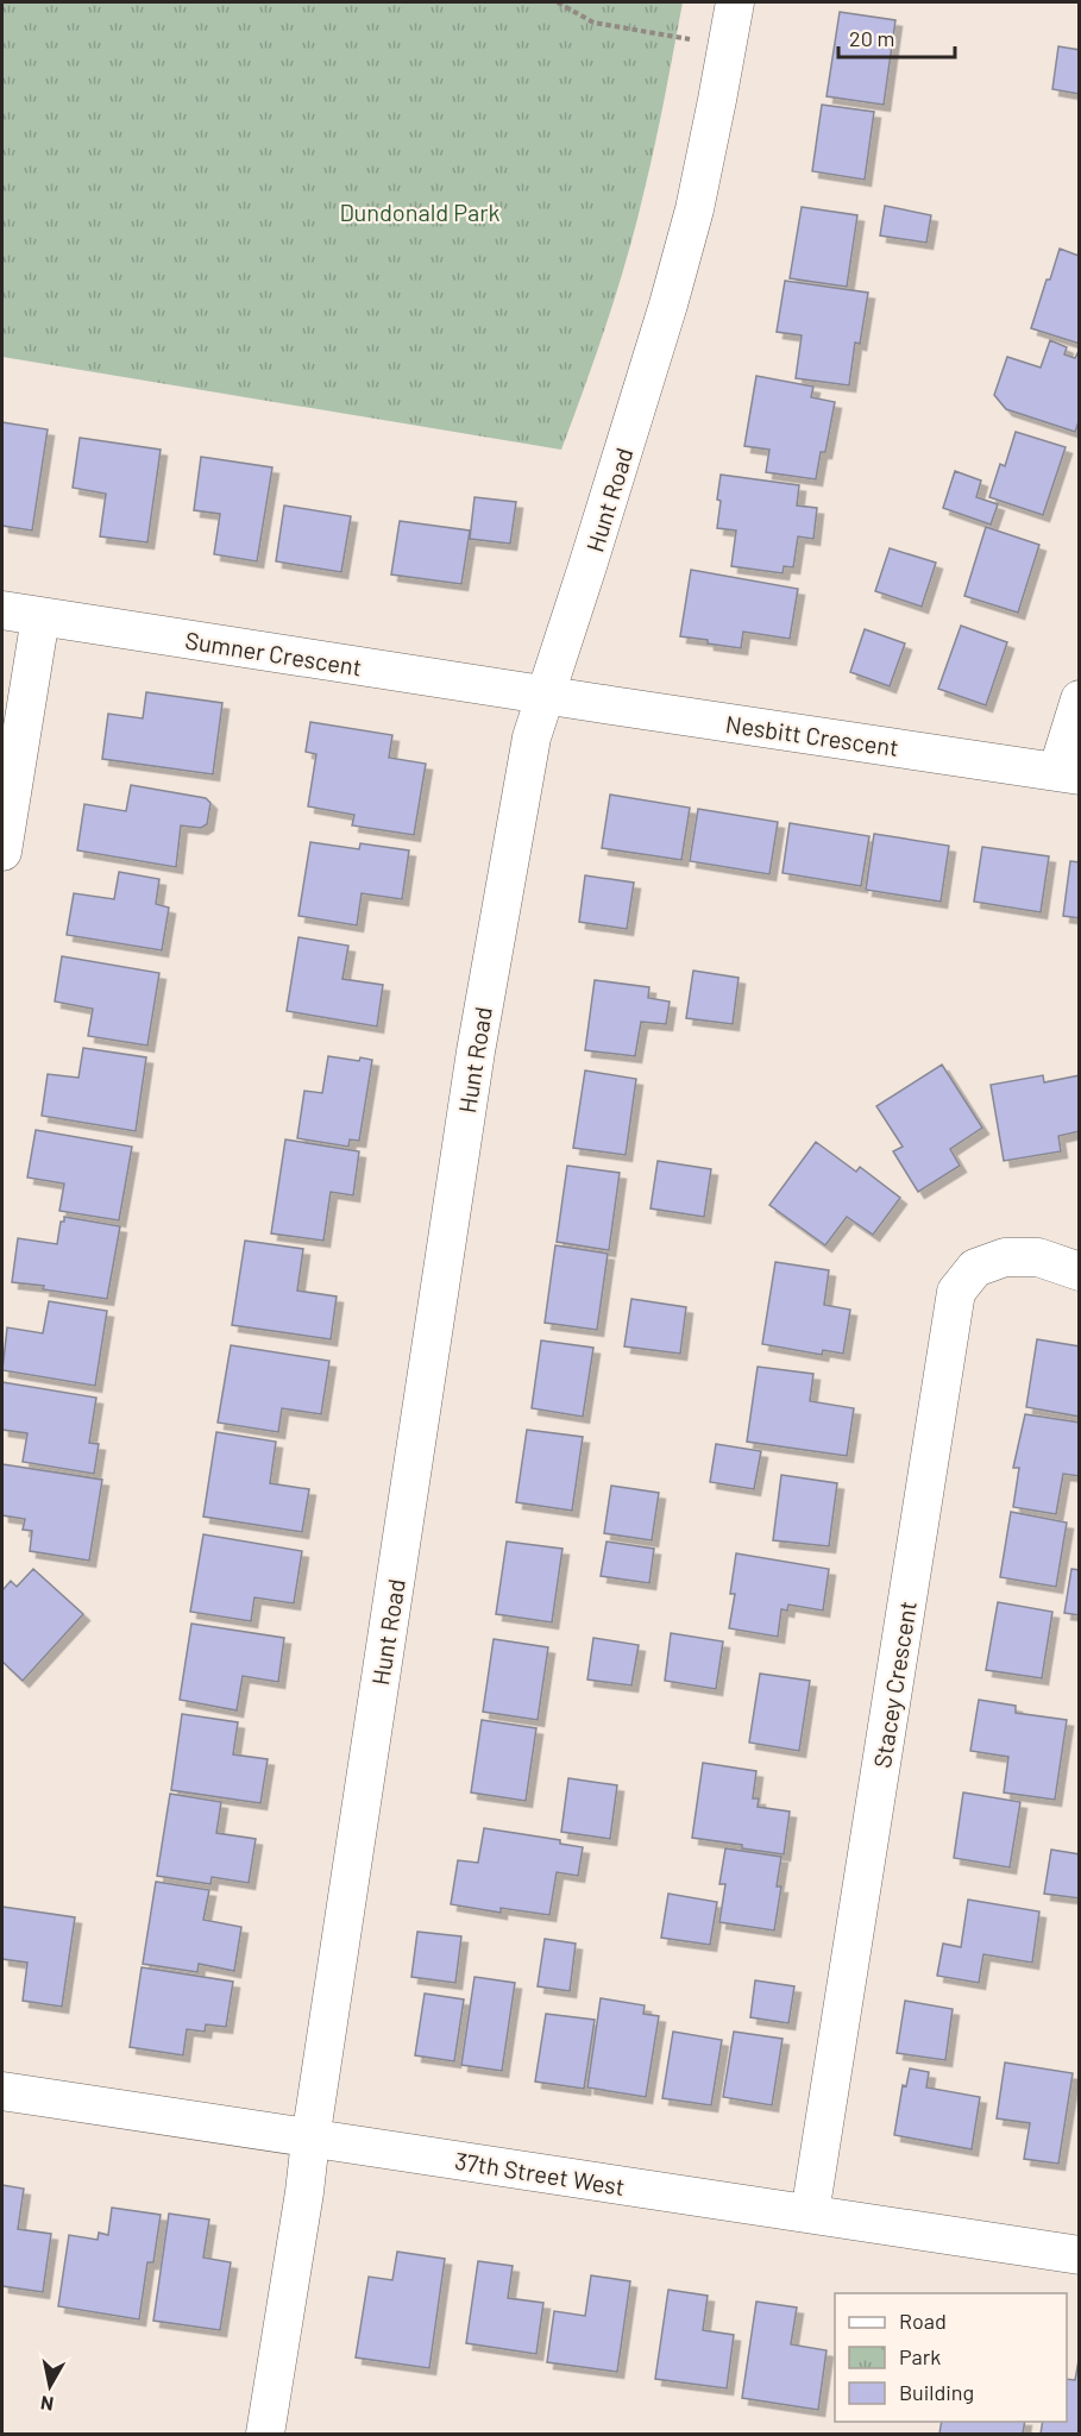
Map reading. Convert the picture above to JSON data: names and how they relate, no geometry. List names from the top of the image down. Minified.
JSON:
{"streets":{"street":["Hunt Road","Sumner Crescent","Nesbitt Crescent","Stacey Crescent","37th Street West"]},"crossings":[["Hunt Road","Sumner Crescent"],["Hunt Road","Nesbitt Crescent"],["Hunt Road","37th Street West"],["Sumner Crescent","Nesbitt Crescent"],["Stacey Crescent","37th Street West"]],"parks":["Dundonald Park"],"legend":["Road","Park","Building"],"scale_bar":"20 m","north":"bottom"}
